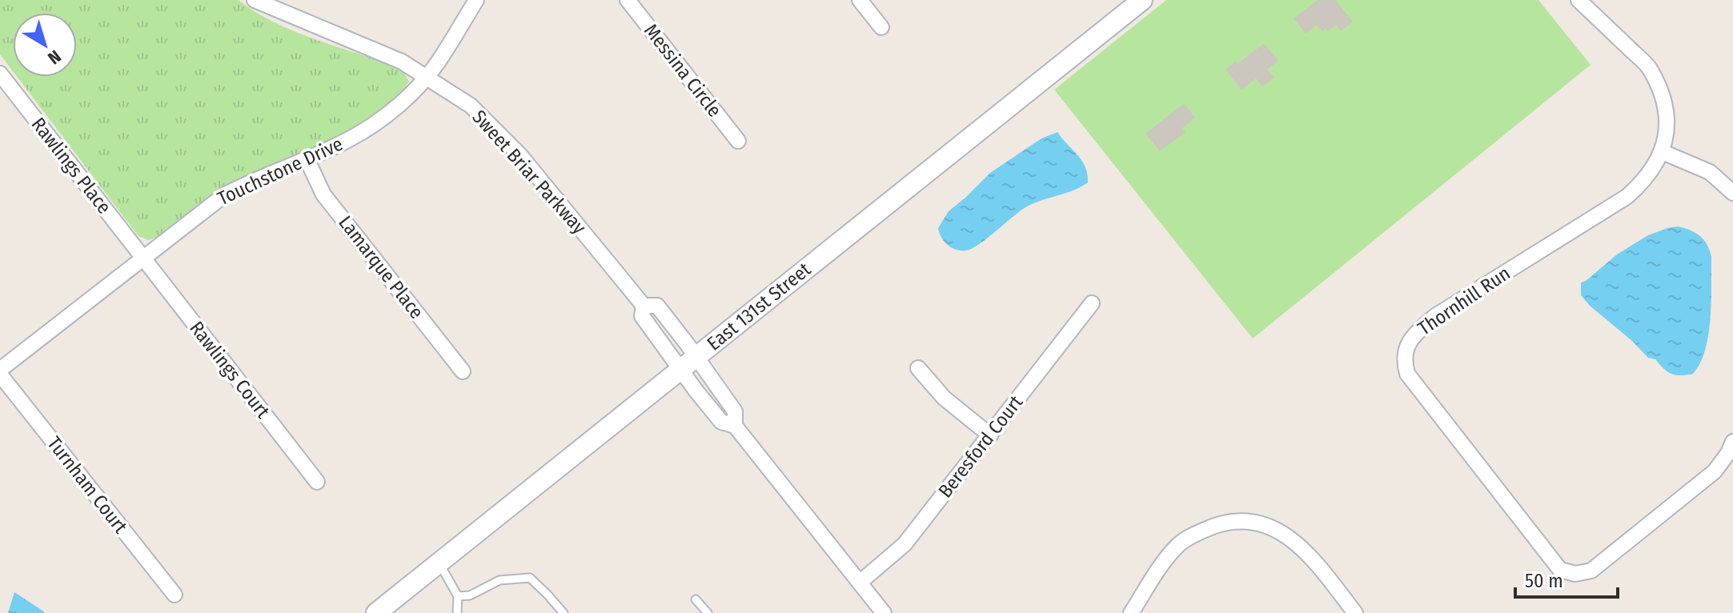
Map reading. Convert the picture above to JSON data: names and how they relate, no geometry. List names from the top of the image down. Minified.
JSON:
{"streets":{"street":["Messina Circle","Rawlings Place","Touchstone Drive","Sweet Briar Parkway","Lamarque Place","Thornhill Run","East 131st Street","Rawlings Court","Beresford Court","Turnham Court"]},"crossings":[["Rawlings Place","Touchstone Drive"],["Rawlings Place","Rawlings Court"],["Touchstone Drive","Sweet Briar Parkway"],["Touchstone Drive","Lamarque Place"],["Touchstone Drive","Rawlings Court"],["Touchstone Drive","Turnham Court"],["Sweet Briar Parkway","East 131st Street"],["Sweet Briar Parkway","Beresford Court"]],"scale_bar":"50 m","north":"bottom right"}
